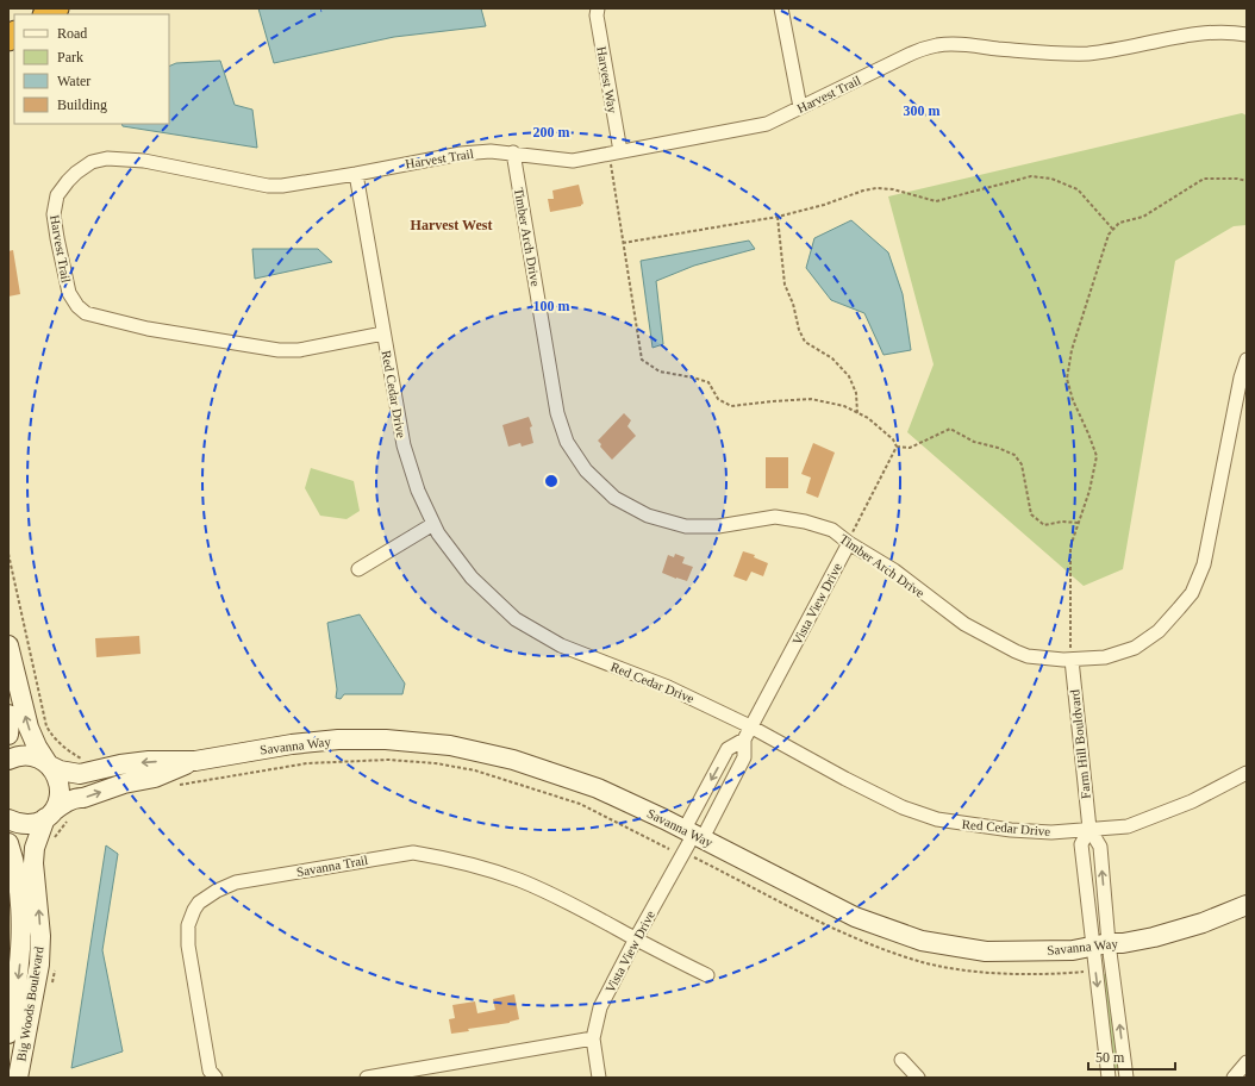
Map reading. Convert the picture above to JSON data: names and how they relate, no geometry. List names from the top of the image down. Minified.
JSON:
{"streets":{"street":["Harvest Way","Harvest Trail","Timber Arch Drive","Red Cedar Drive","Vista View Drive","Farm Hill Bouldvard","Savanna Way","Savanna Trail","Big Woods Boulevard"]},"crossings":[["Harvest Way","Harvest Trail"],["Harvest Trail","Timber Arch Drive"],["Harvest Trail","Red Cedar Drive"],["Timber Arch Drive","Vista View Drive"],["Timber Arch Drive","Farm Hill Bouldvard"],["Red Cedar Drive","Vista View Drive"],["Red Cedar Drive","Farm Hill Bouldvard"],["Vista View Drive","Savanna Way"],["Vista View Drive","Savanna Trail"],["Farm Hill Bouldvard","Savanna Way"],["Savanna Way","Big Woods Boulevard"]],"districts":["Harvest West"],"legend":["Road","Park","Water","Building"],"scale_bar":"50 m","rings":["300 m","200 m","100 m"]}
